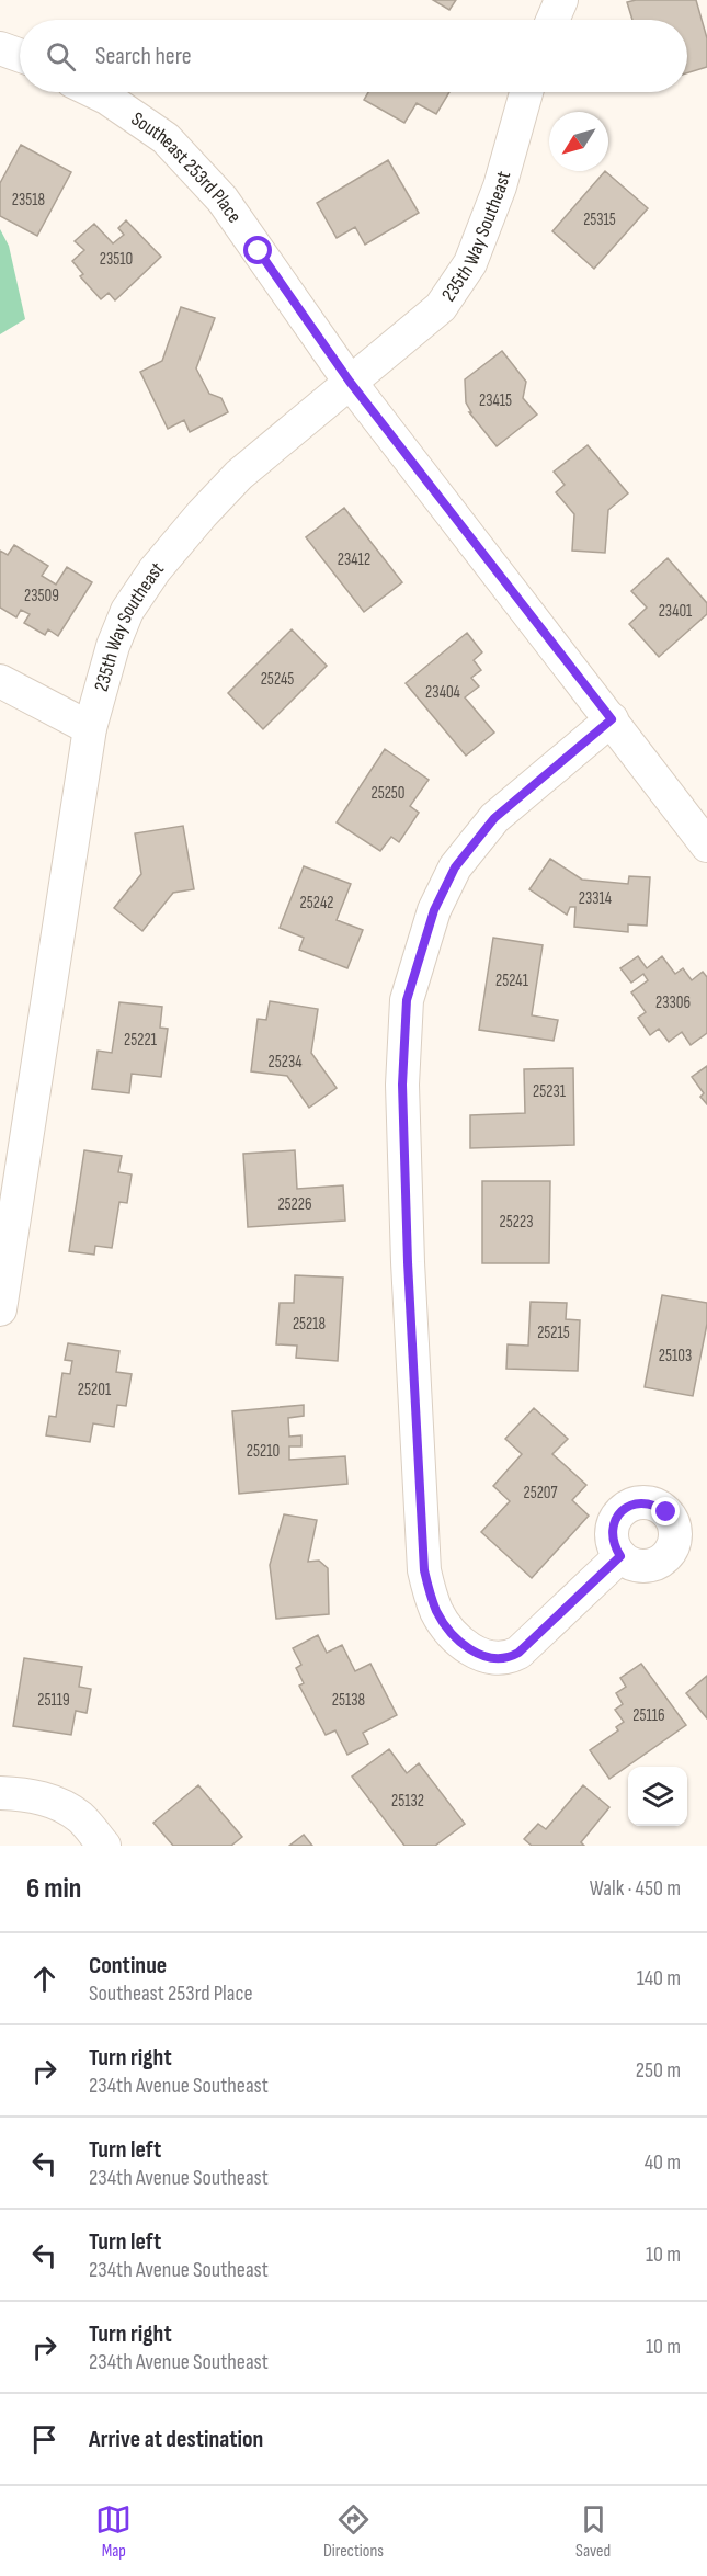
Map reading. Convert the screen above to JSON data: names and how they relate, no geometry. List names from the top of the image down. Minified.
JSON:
{"streets":{"street":["Southeast 253rd Place","235th Way Southeast"]},"crossings":[["Southeast 253rd Place","235th Way Southeast"]],"house_numbers":["23518","25315","23510","23415","23412","23509","23401","25245","23404","25250","23314","25242","25241","23306","25221","25234","25231","25226","25223","25218","25215","25103","25201","25210","25207","25119","25138","25116","25132"],"north":"bottom left","page":{"search":"Search here","heading":["6 min","Walk · 450 m"],"list":[["Continue","Southeast 253rd Place","140 m"],["Turn right","234th Avenue Southeast","250 m"],["Turn left","234th Avenue Southeast","40 m"],["Turn left","234th Avenue Southeast","10 m"],["Turn right","234th Avenue Southeast","10 m"],"Arrive at destination"],"nav":["Map","Directions","Saved"]}}
